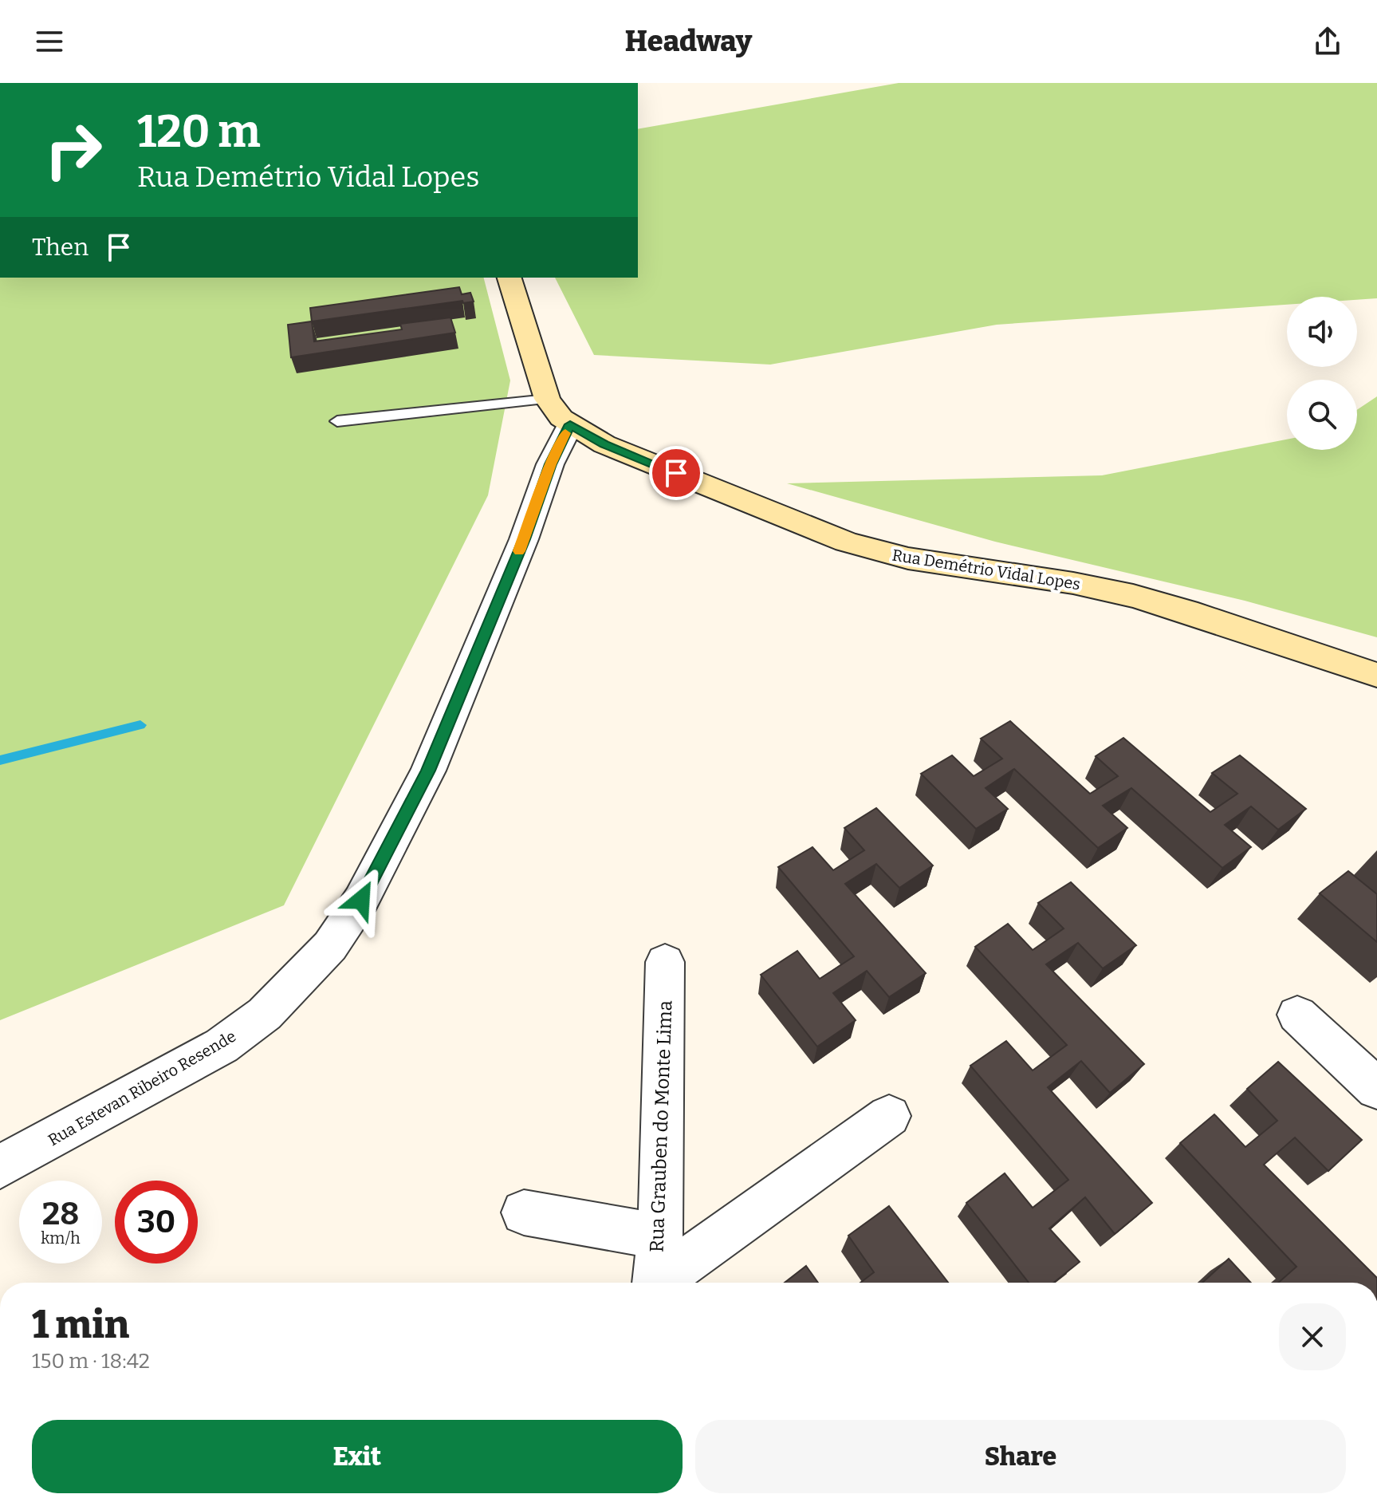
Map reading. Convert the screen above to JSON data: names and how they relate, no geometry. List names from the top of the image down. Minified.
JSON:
{"streets":{"main road":["Rua Demétrio Vidal Lopes"],"street":["Rua Estevan Ribeiro Resende","Rua Grauben do Monte Lima"]},"crossings":[["Rua Demétrio Vidal Lopes","Rua Estevan Ribeiro Resende"]],"page":{"header":"Headway","turn":["120 m","Rua Demétrio Vidal Lopes"],"then":"Then","speed":"28 km/h","limit":"30","heading":["1 min","150 m · 18:42"],"buttons":["Exit","Share"]}}
